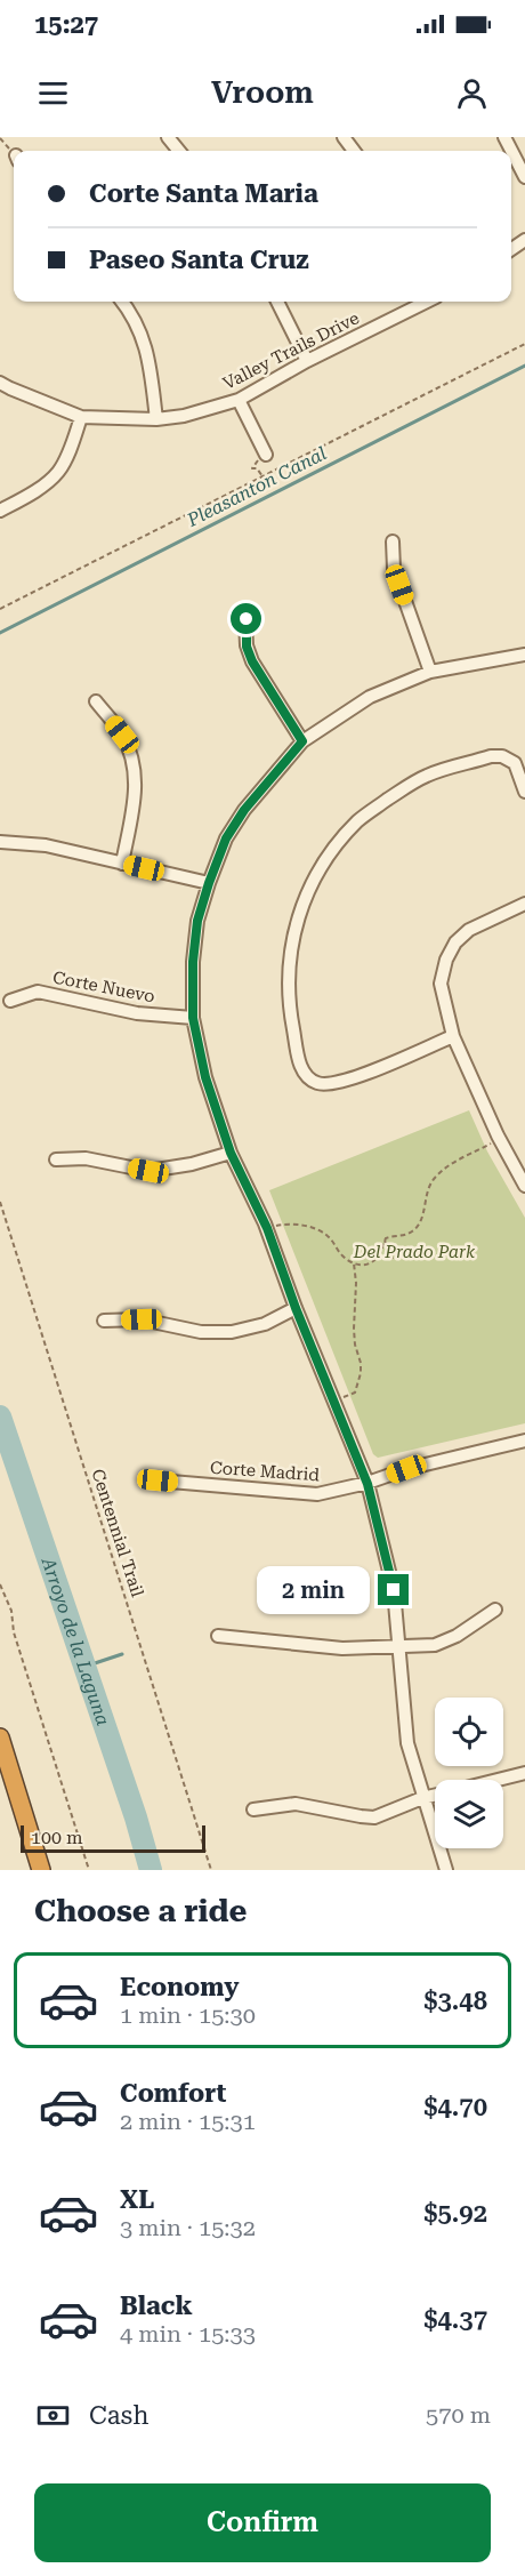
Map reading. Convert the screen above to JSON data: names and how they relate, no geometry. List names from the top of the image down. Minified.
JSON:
{"streets":{"street":["Valley Trails Drive","Corte Nuevo","Corte Madrid"],"path":["Centennial Trail"]},"water":["Pleasanton Canal","Arroyo de la Laguna"],"parks":["Del Prado Park"],"scale_bar":"100 m","page":{"status":"15:27","header":"Vroom","banner":["Corte Santa Maria","Paseo Santa Cruz"],"bubble":"2 min","scale":"100 m","heading":"Choose a ride","list":[{"name":"Economy","note":"1 min · 15:30","value":"$3.48"},{"name":"Comfort","note":"2 min · 15:31","value":"$4.70"},{"name":"XL","note":"3 min · 15:32","value":"$5.92"},{"name":"Black","note":"4 min · 15:33","value":"$4.37"}],"pay":["Cash","570 m"],"buttons":"Confirm"}}
